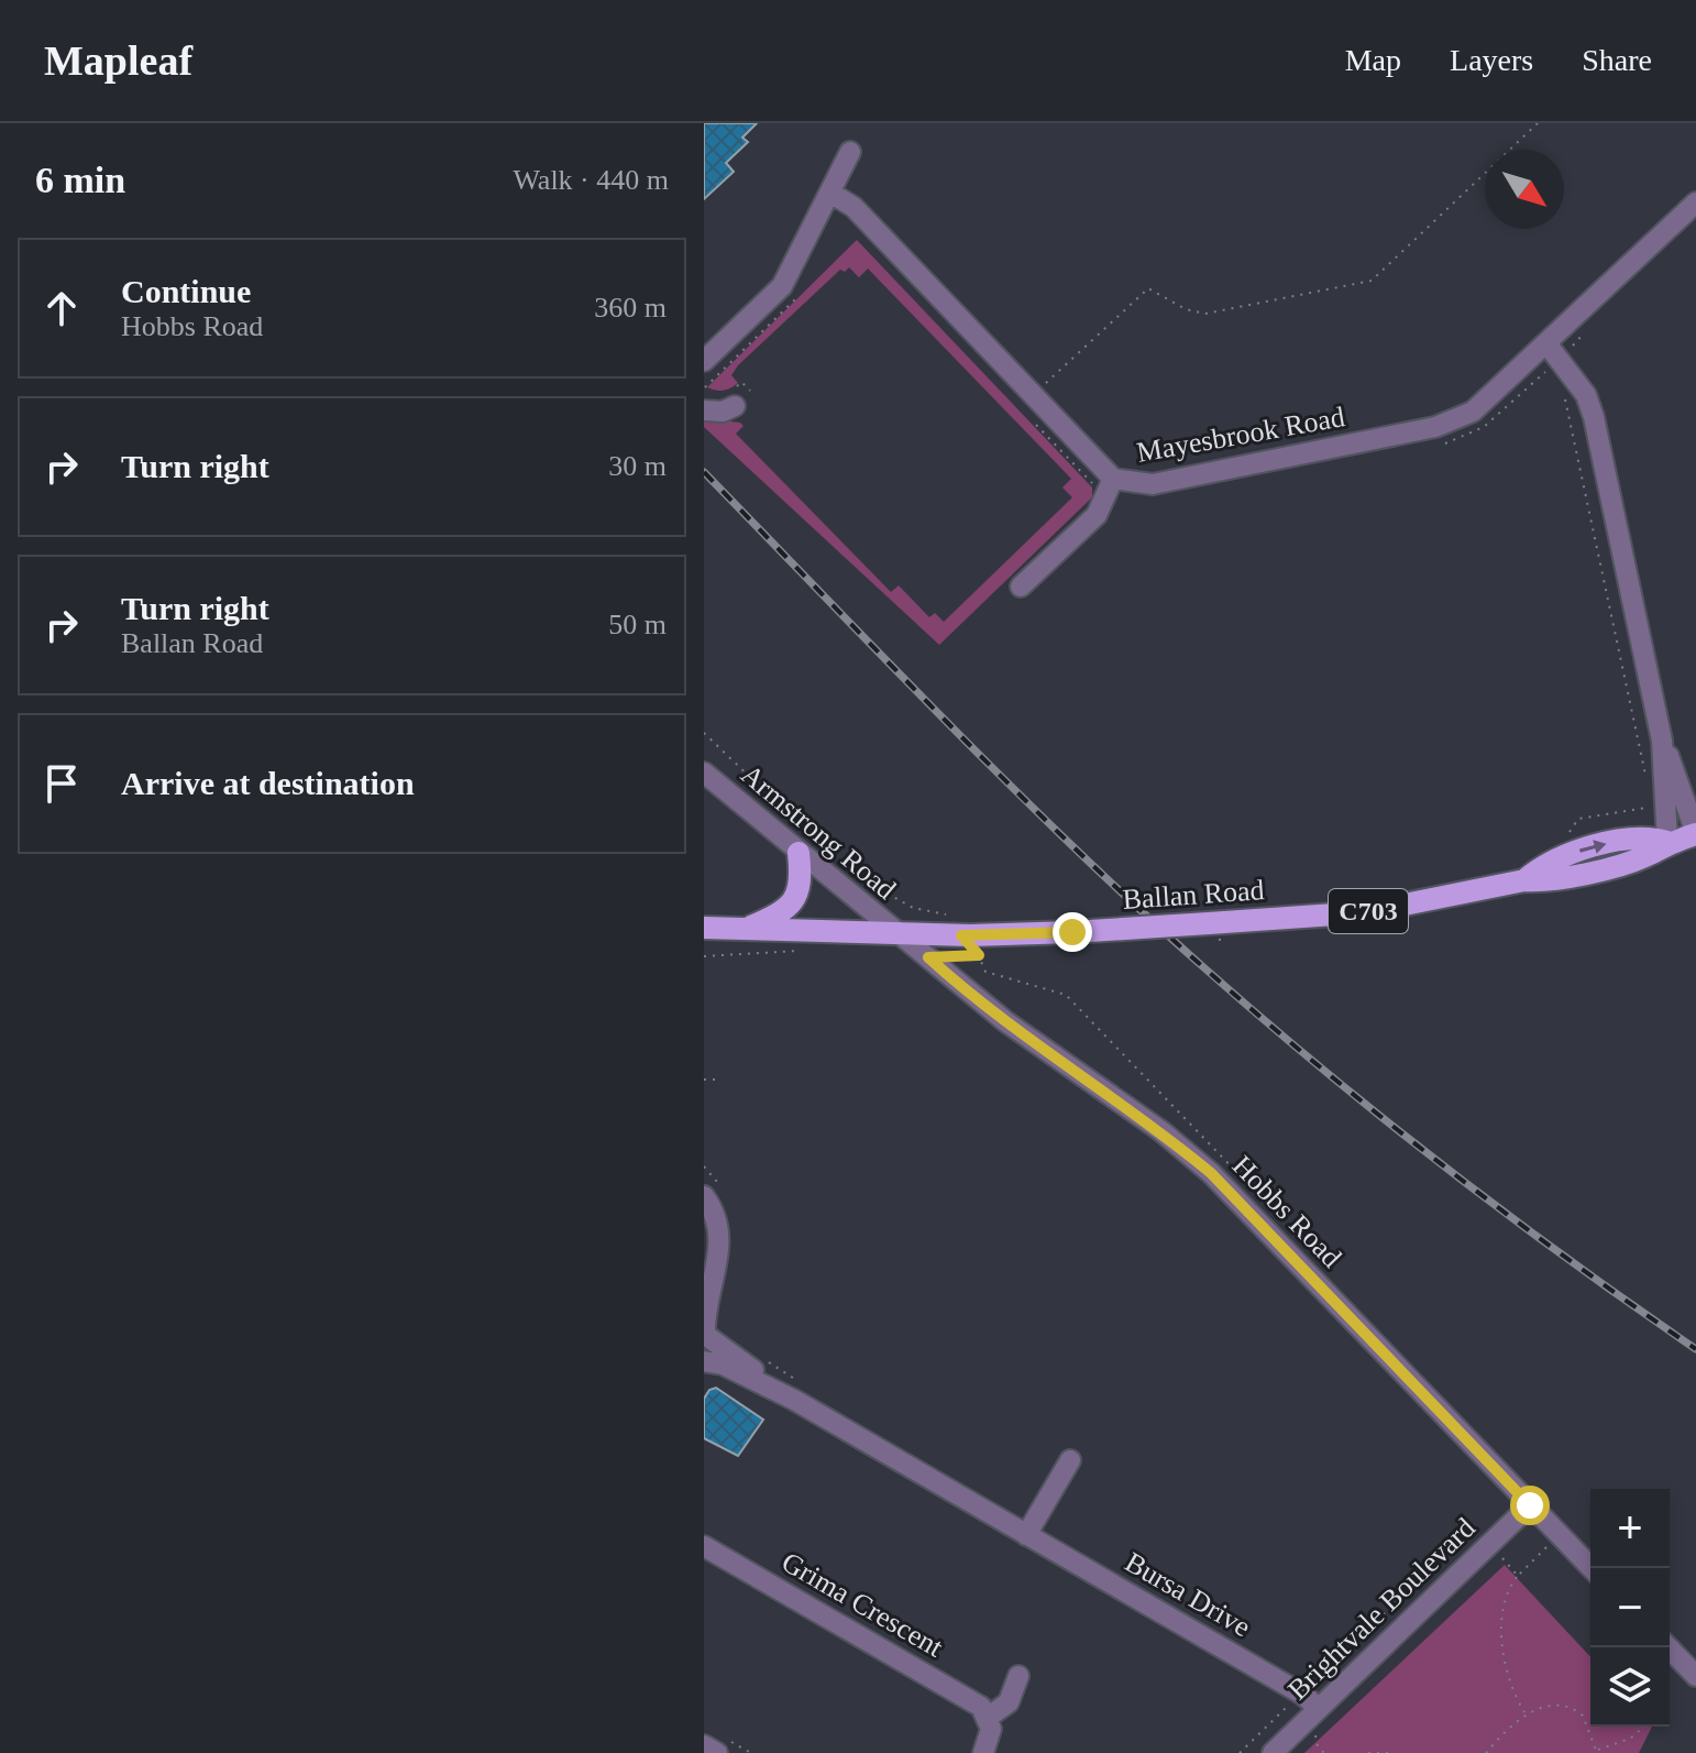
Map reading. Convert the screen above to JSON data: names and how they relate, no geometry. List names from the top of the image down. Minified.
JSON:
{"streets":{"main road":["Ballan Road","C703"],"street":["Mayesbrook Road","Armstrong Road","Hobbs Road","Bursa Drive","Grima Crescent","Brightvale Boulevard"]},"crossings":[["Armstrong Road","Ballan Road"],["Armstrong Road","Hobbs Road"],["Ballan Road","Hobbs Road"],["Hobbs Road","Brightvale Boulevard"],["Bursa Drive","Brightvale Boulevard"]],"north":"bottom right","page":{"header":"Mapleaf","nav":["Map","Layers","Share"],"heading":["6 min","Walk · 440 m"],"list":[["Continue","Hobbs Road","360 m"],["Turn right","30 m"],["Turn right","Ballan Road","50 m"],"Arrive at destination"],"map_buttons":["+","−"]}}
